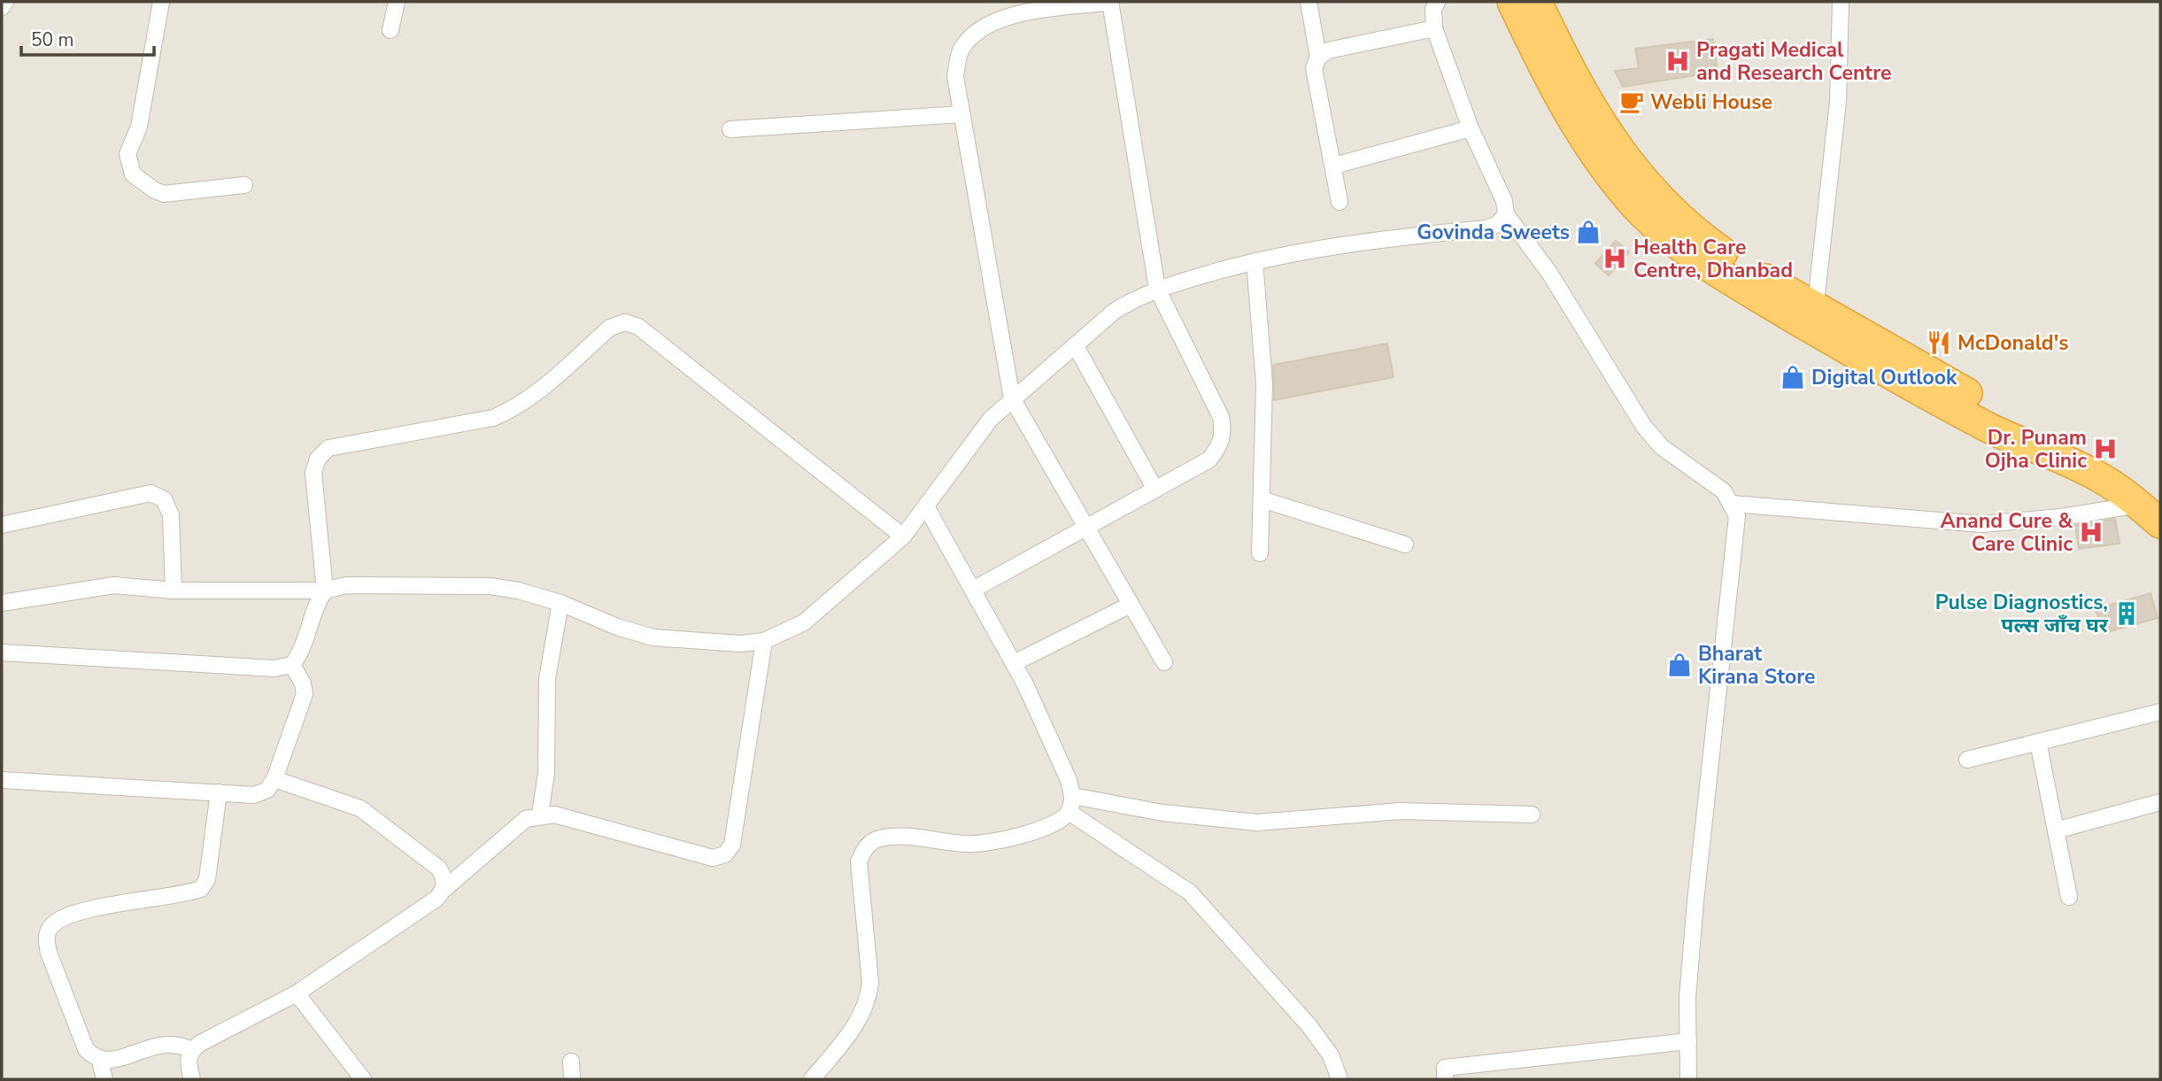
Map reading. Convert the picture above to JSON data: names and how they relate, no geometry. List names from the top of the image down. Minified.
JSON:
{"places":{"hospital":["Pragati Medical and Research Centre","Health Care Centre, Dhanbad","Dr. Punam Ojha Clinic","Anand Cure & Care Clinic"],"cafe":["Webli House"],"shop":["Govinda Sweets","Digital Outlook","Bharat Kirana Store"],"restaurant":["McDonald's"],"building":["Pulse Diagnostics, पल्स जाँच घर"]},"scale_bar":"50 m"}
